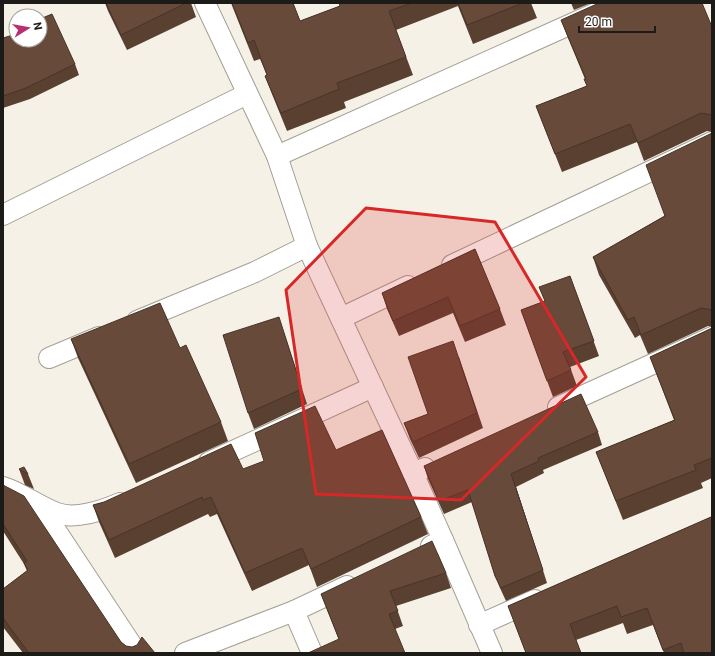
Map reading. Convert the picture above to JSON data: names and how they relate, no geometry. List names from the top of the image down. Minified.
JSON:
{"scale_bar":"20 m","north":"right"}
